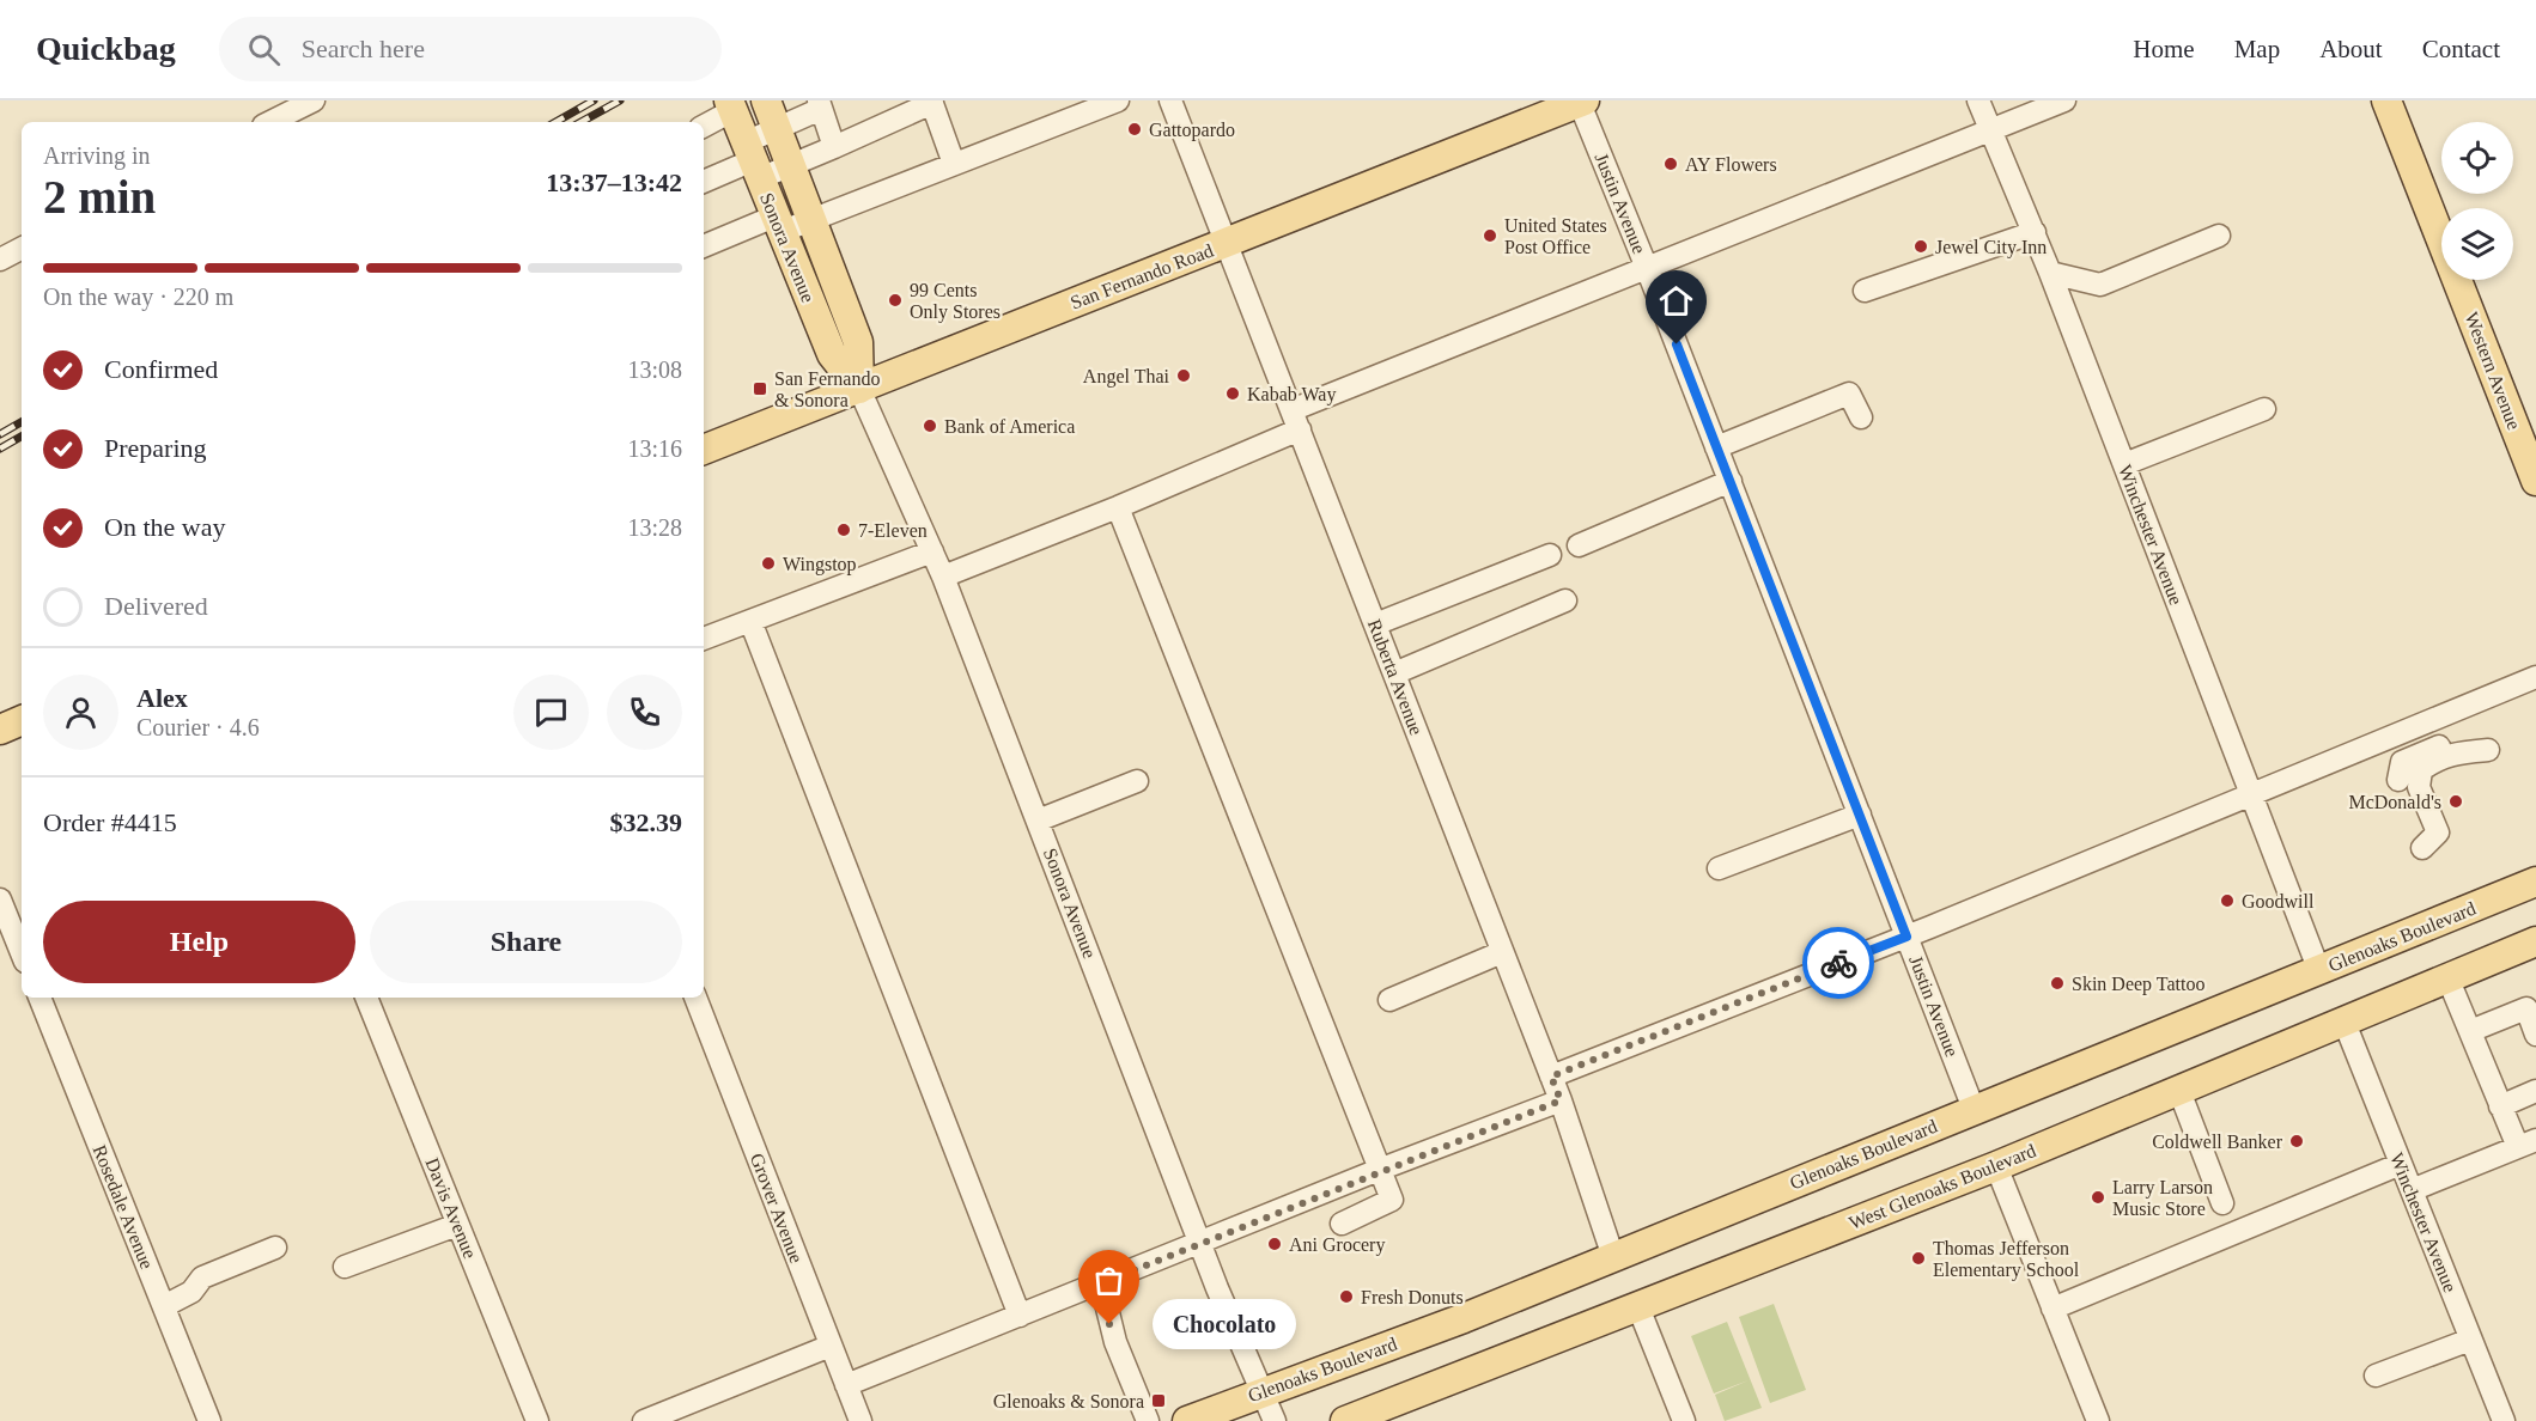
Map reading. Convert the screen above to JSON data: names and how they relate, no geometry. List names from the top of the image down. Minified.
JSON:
{"streets":{"main road":["Sonora Avenue","San Fernando Road","Western Avenue","Glenoaks Boulevard","West Glenoaks Boulevard"],"street":["Justin Avenue","Winchester Avenue","Ruberta Avenue","Rosedale Avenue","Davis Avenue","Grover Avenue"]},"crossings":[["Justin Avenue","San Fernando Road"],["Justin Avenue","Glenoaks Boulevard"],["Sonora Avenue","San Fernando Road"],["Sonora Avenue","Glenoaks Boulevard"],["San Fernando Road","Ruberta Avenue"],["Winchester Avenue","Glenoaks Boulevard"],["Winchester Avenue","West Glenoaks Boulevard"],["Ruberta Avenue","Glenoaks Boulevard"]],"places":{"other":["Gattopardo","AY Flowers","United States Post Office","Jewel City Inn","99 Cents Only Stores","Angel Thai","Kabab Way","Bank of America","7-Eleven","Wingstop","McDonald's","Goodwill","Skin Deep Tattoo","Coldwell Banker","Larry Larson Music Store","Ani Grocery","Thomas Jefferson Elementary School","Fresh Donuts","Chocolato"],"transit":["San Fernando & Sonora","Glenoaks & Sonora"]},"page":{"header":"Quickbag","search":"Search here","nav":["Home","Map","About","Contact"],"heading":["2 min","Arriving in","13:37–13:42"],"panel":["Alex","Courier · 4.6","Order #4415","$32.39"],"bar":"On the way · 220 m","list":[["Confirmed","13:08"],["Preparing","13:16"],["On the way","13:28"],"Delivered"],"buttons":["Help","Share"],"bubble":"Chocolato"}}
